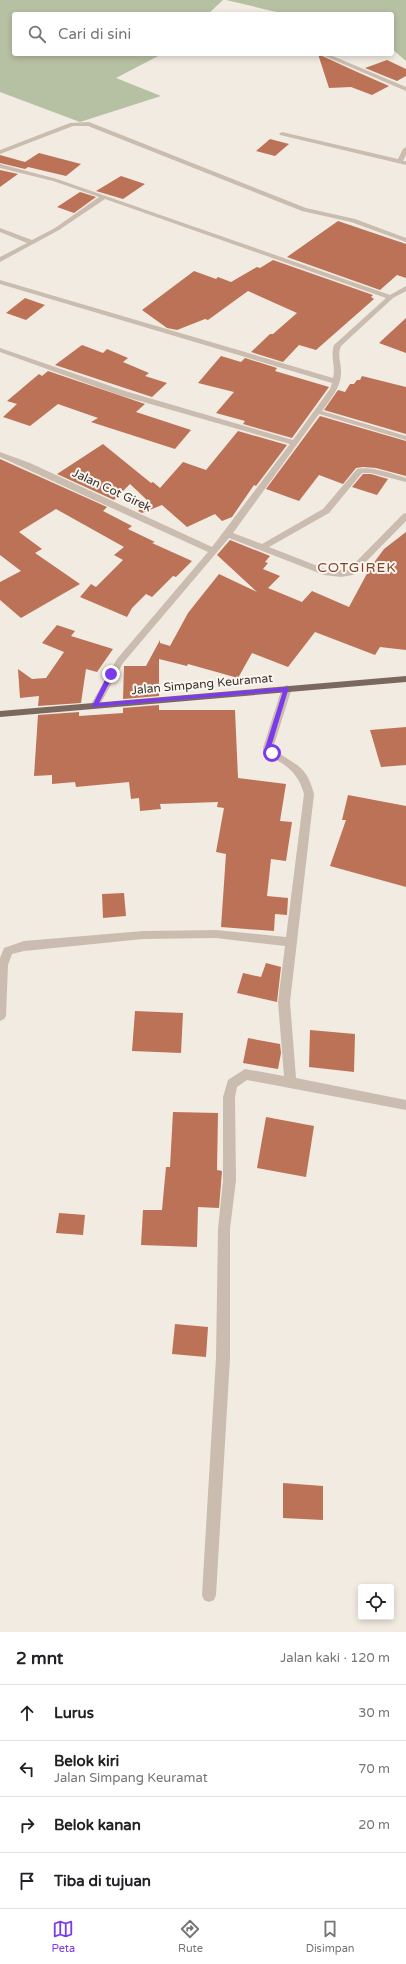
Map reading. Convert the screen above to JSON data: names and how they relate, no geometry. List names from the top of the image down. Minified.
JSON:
{"streets":{"main road":["Jalan Simpang Keuramat"],"street":["Jalan Cot Girek"]},"districts":["COTGIREK"],"page":{"search":"Cari di sini","heading":["2 mnt","Jalan kaki · 120 m"],"list":[["Lurus","30 m"],["Belok kiri","Jalan Simpang Keuramat","70 m"],["Belok kanan","20 m"],"Tiba di tujuan"],"nav":["Peta","Rute","Disimpan"]}}
